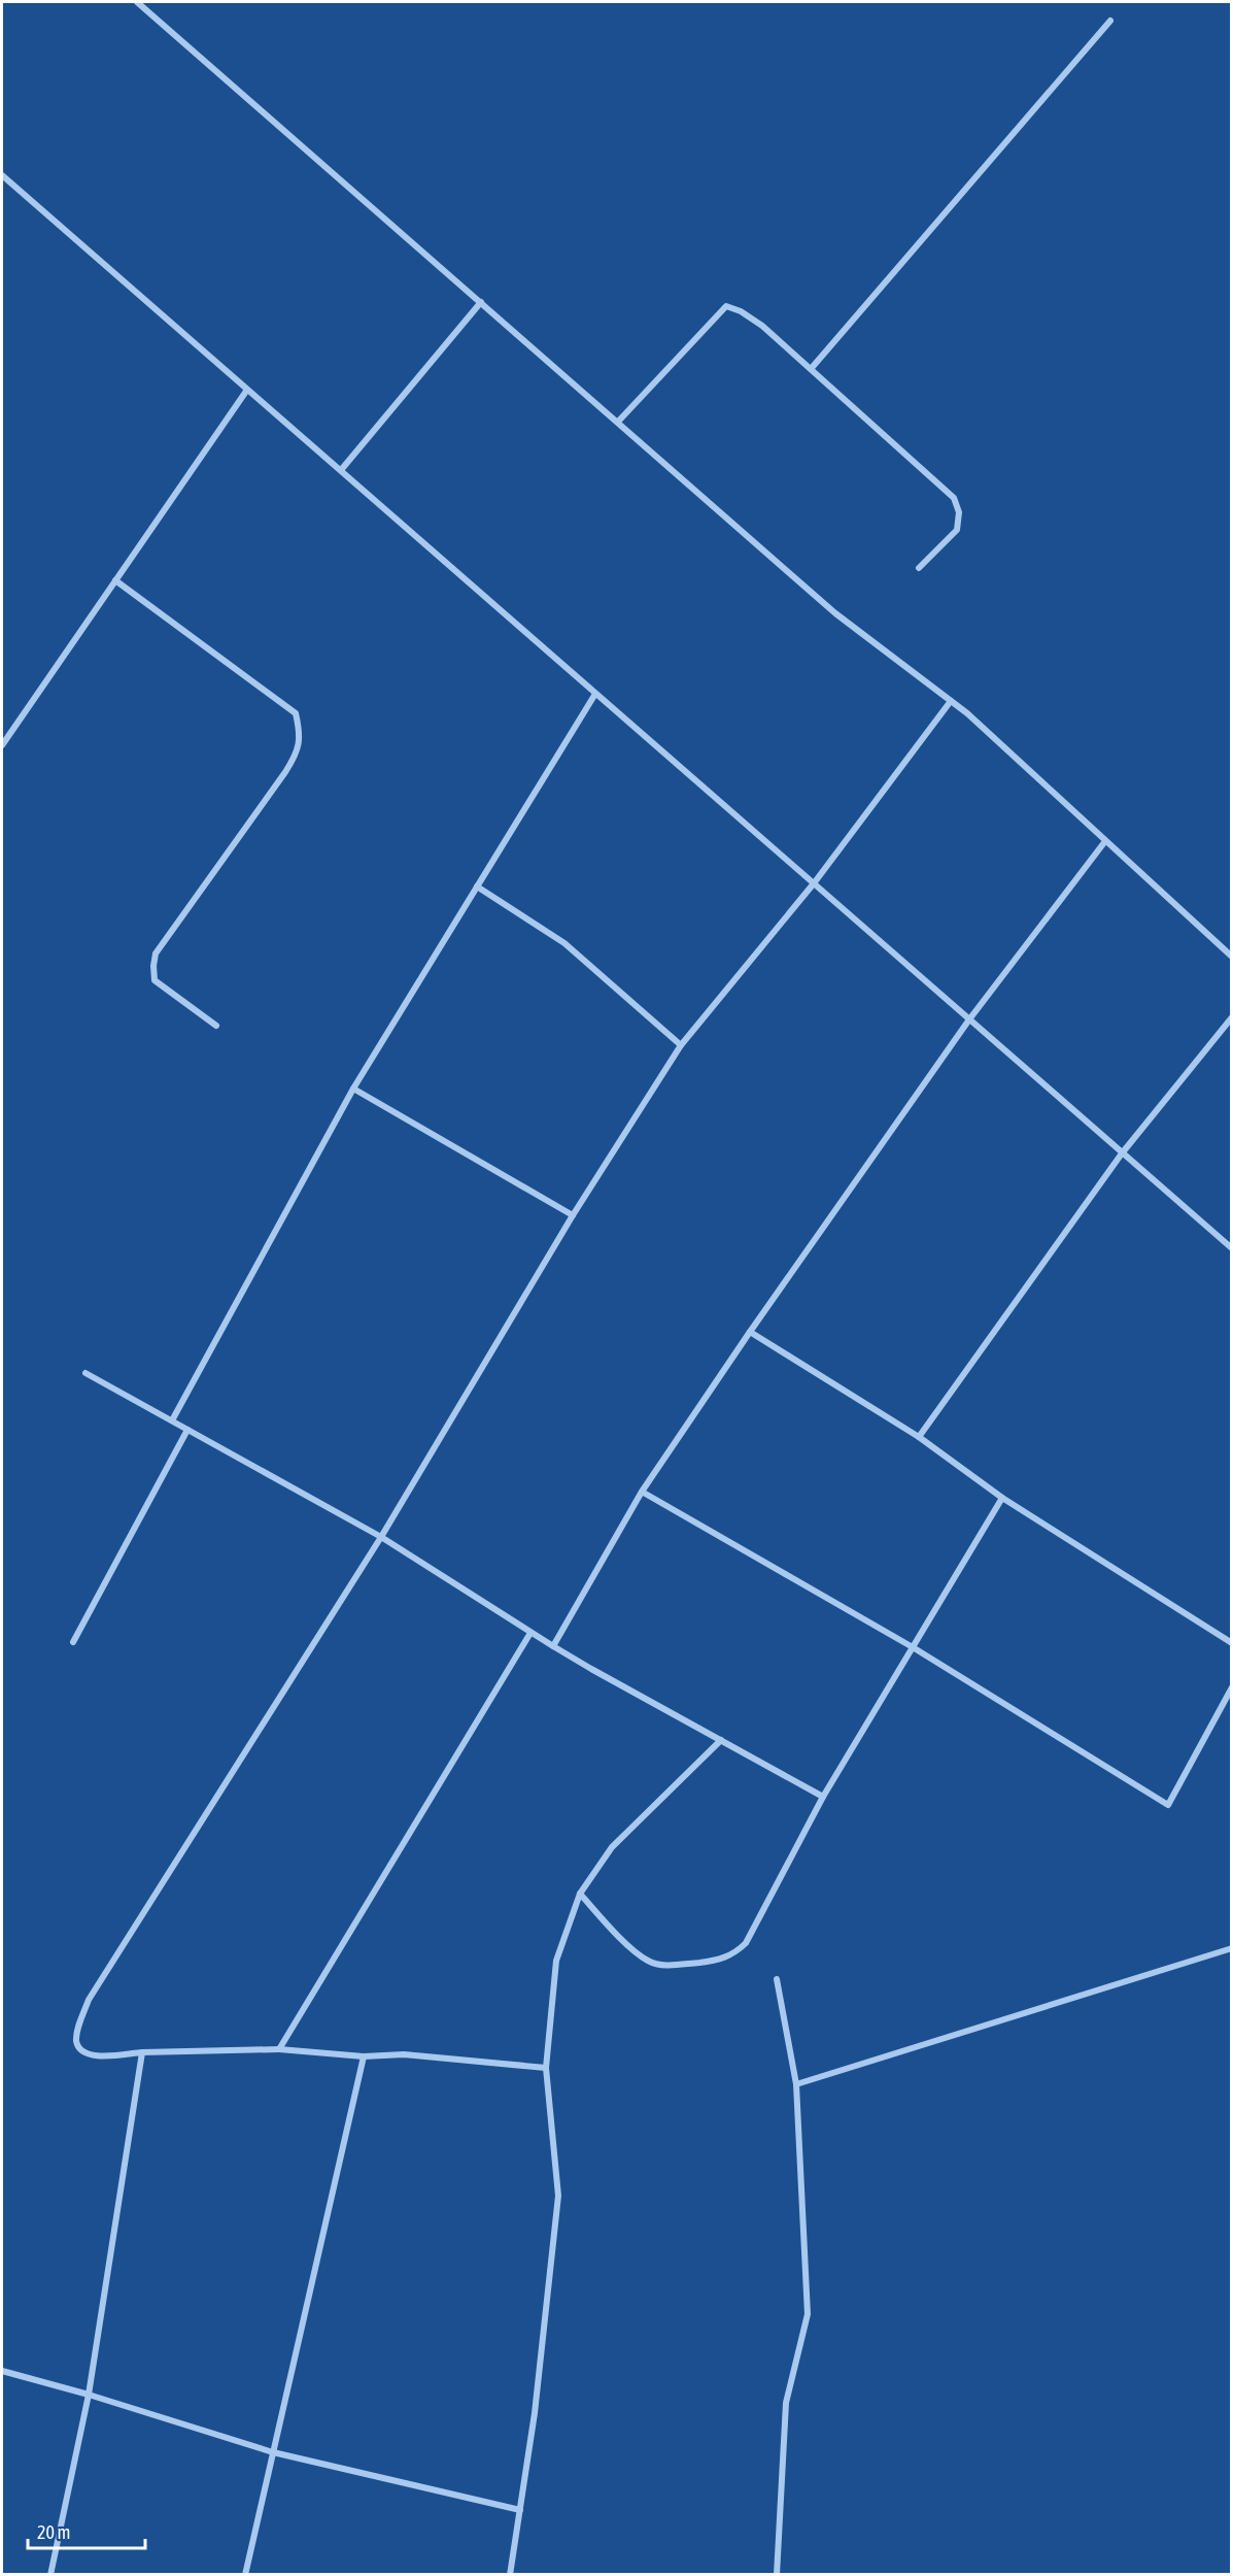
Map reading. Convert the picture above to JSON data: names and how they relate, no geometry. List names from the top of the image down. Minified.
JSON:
{"scale_bar":"20 m"}
